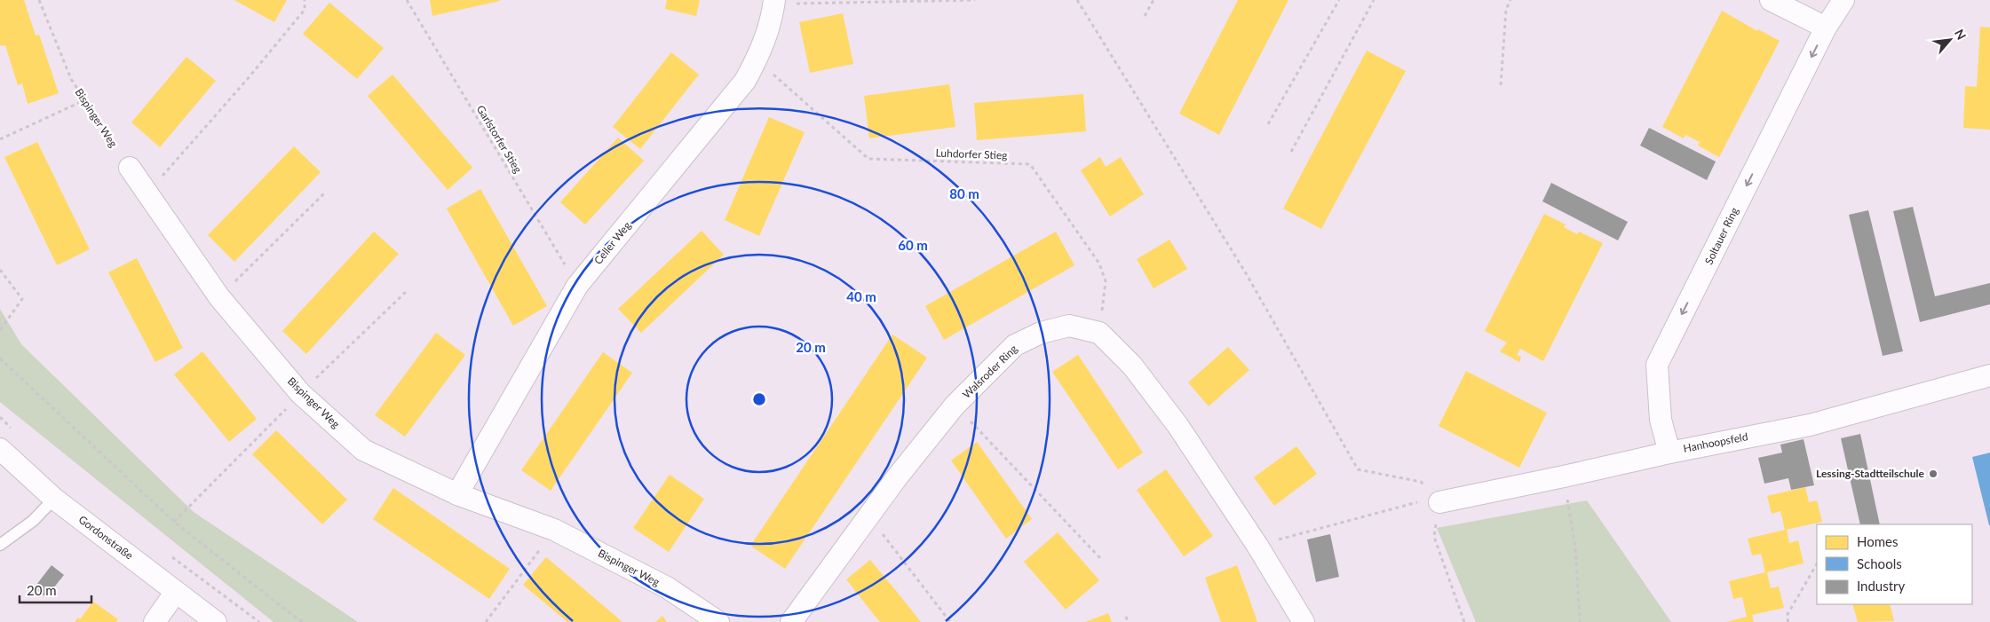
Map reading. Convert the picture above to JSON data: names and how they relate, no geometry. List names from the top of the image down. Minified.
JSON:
{"streets":{"street":["Bispinger Weg","Soltauer Ring","Celler Weg","Walsroder Ring","Hanhoopsfeld","Gordonstraße"],"path":["Garlstorfer Stieg","Luhdorfer Stieg"]},"crossings":[["Bispinger Weg","Celler Weg"],["Garlstorfer Stieg","Celler Weg"],["Luhdorfer Stieg","Celler Weg"],["Luhdorfer Stieg","Walsroder Ring"],["Soltauer Ring","Hanhoopsfeld"]],"one_way":["Soltauer Ring"],"places":["Lessing-Stadtteilschule"],"legend":["Homes","Schools","Industry"],"scale_bar":"20 m","north":"top right","rings":["80 m","60 m","40 m","20 m"]}
